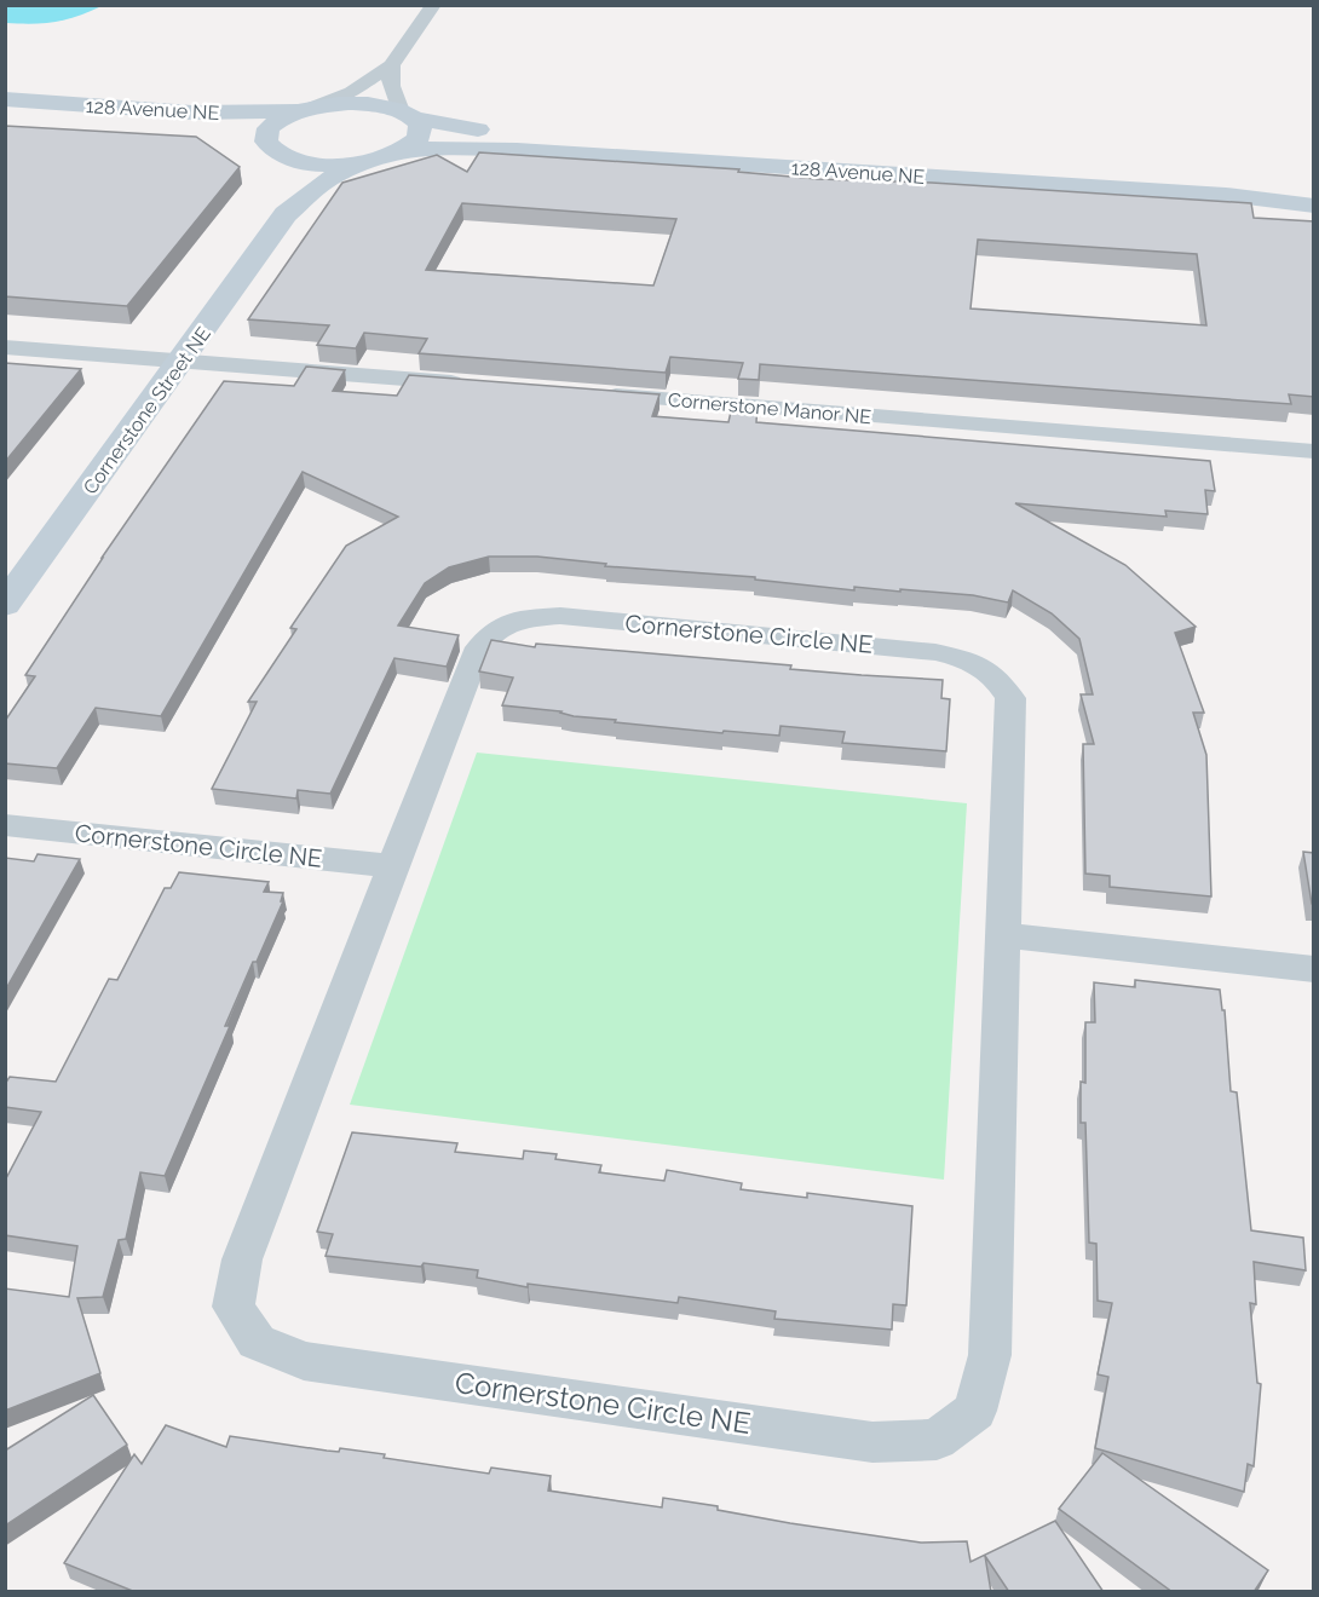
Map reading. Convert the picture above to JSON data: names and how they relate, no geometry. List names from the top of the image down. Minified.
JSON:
{"streets":{"street":["128 Avenue NE","Cornerstone Manor NE","Cornerstone Street NE","Cornerstone Circle NE"]},"crossings":[["128 Avenue NE","Cornerstone Street NE"]]}
